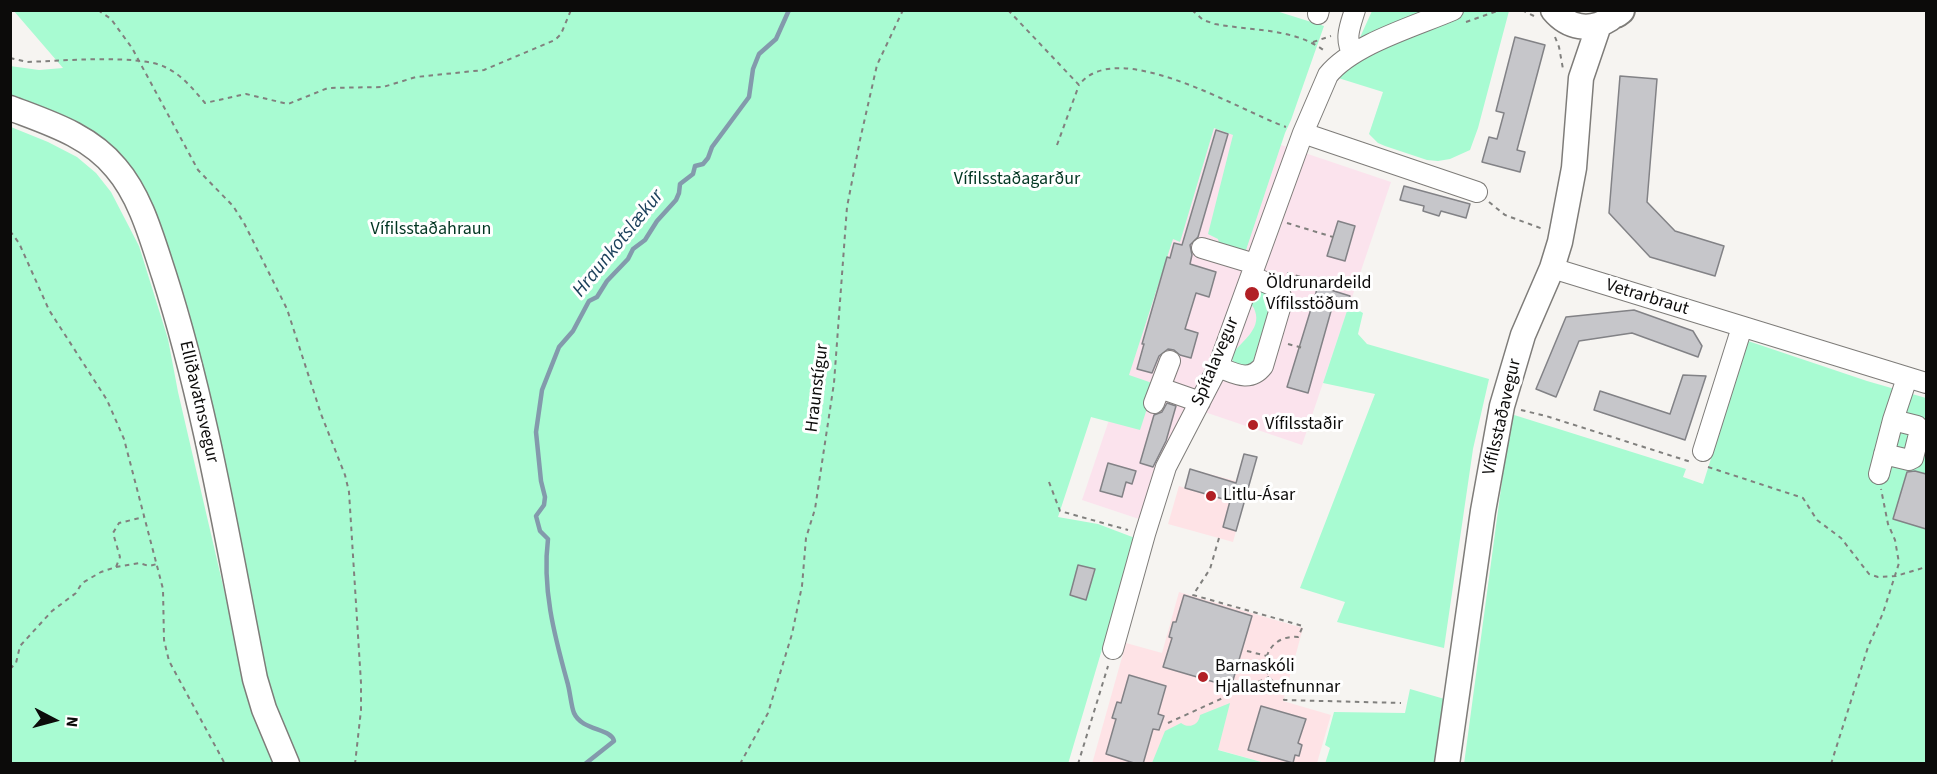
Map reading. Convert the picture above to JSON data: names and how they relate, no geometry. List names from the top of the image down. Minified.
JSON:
{"streets":{"main road":["Elliðavatnsvegur","Vífilsstaðavegur"],"street":["Vetrarbraut","Spítalavegur"],"path":["Hraunstígur"]},"crossings":[["Vetrarbraut","Vífilsstaðavegur"]],"water":["Hraunkotslækur"],"parks":["Vífilsstaðagarður","Vífilsstaðahraun"],"places":["Öldrunardeild Vífilsstöðum","Vífilsstaðir","Litlu-Ásar","Barnaskóli Hjallastefnunnar"],"north":"right"}
